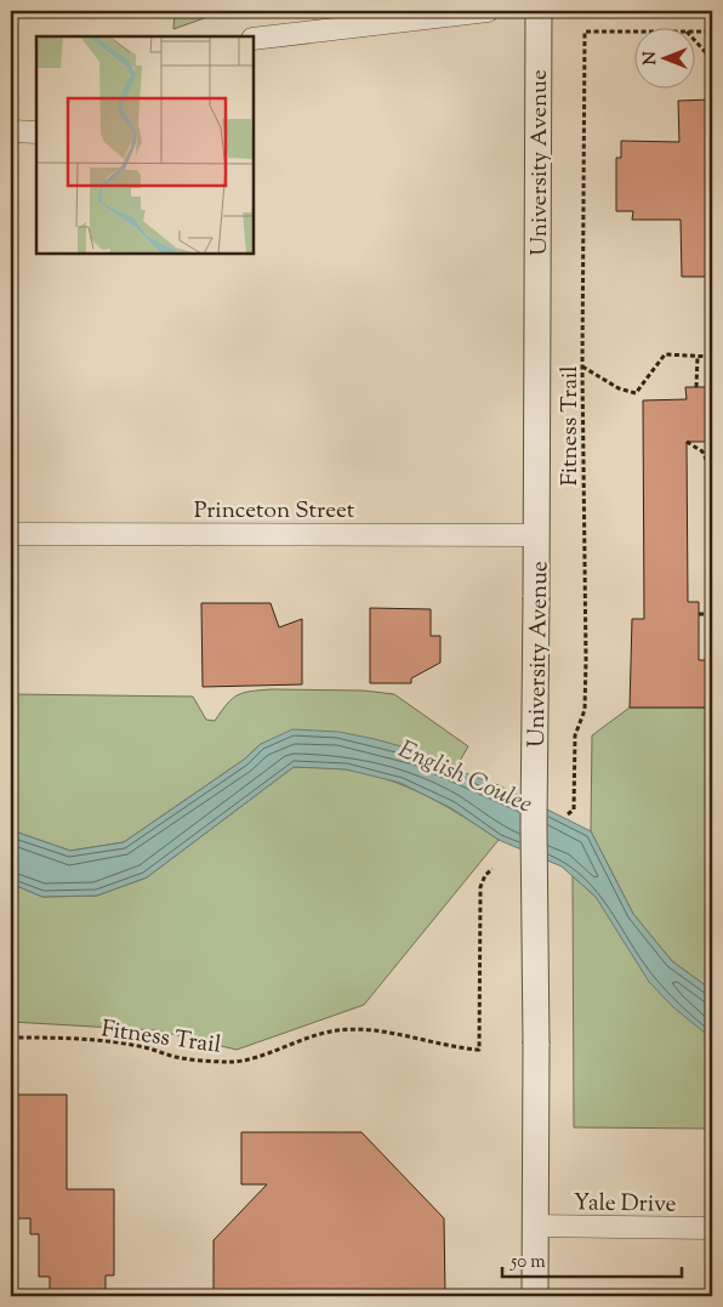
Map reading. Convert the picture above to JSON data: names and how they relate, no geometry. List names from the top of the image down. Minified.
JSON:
{"streets":{"street":["University Avenue","Princeton Street","Yale Drive"],"path":["Fitness Trail"]},"crossings":[["University Avenue","Princeton Street"],["University Avenue","Yale Drive"]],"water":["English Coulee"],"scale_bar":"50 m","north":"left"}
